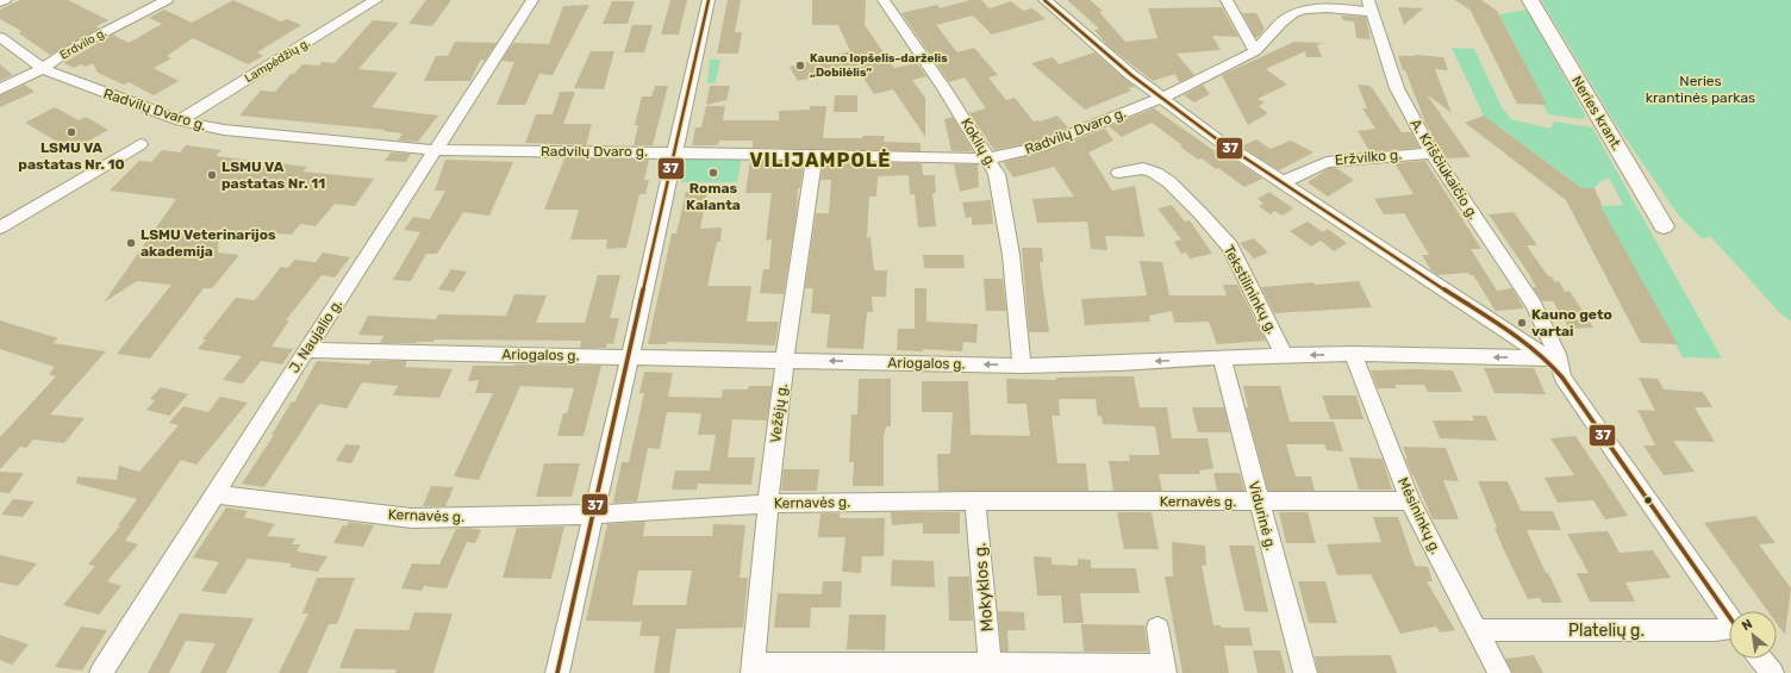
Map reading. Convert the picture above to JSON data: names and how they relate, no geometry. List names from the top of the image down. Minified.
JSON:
{"streets":{"main road":["Neries krant."],"street":["Erdvilo g.","Lampėdžių g.","Radvilų Dvaro g.","Koklių g.","Eržvilko g.","A. Kriščiukaičio g.","Tekstilininkų g.","J. Naujalio g.","Ariogalos g.","Vežėjų g.","Kernavės g.","Vidurinė g.","Mėsininkų g.","Mokyklos g.","Platelių g."]},"crossings":[["Erdvilo g.","Radvilų Dvaro g."],["Lampėdžių g.","Radvilų Dvaro g."],["Radvilų Dvaro g.","Koklių g."],["Radvilų Dvaro g.","A. Kriščiukaičio g."],["Radvilų Dvaro g.","J. Naujalio g."],["Radvilų Dvaro g.","Vežėjų g."],["Koklių g.","Ariogalos g."],["Eržvilko g.","A. Kriščiukaičio g."],["Tekstilininkų g.","Ariogalos g."],["J. Naujalio g.","Ariogalos g."],["J. Naujalio g.","Kernavės g."],["Ariogalos g.","Vežėjų g."],["Ariogalos g.","Vidurinė g."],["Ariogalos g.","Mėsininkų g."],["Vežėjų g.","Kernavės g."],["Kernavės g.","Vidurinė g."],["Kernavės g.","Mėsininkų g."],["Kernavės g.","Mokyklos g."],["Mėsininkų g.","Platelių g."]],"one_way":["Ariogalos g."],"districts":["VILIJAMPOLĖ"],"parks":["Neries krantinės parkas"],"places":["Kauno lopšelis-darželis „Dobilėlis“","LSMU VA pastatas Nr. 10","Romas Kalanta","LSMU VA pastatas Nr. 11","LSMU Veterinarijos akademija","Kauno geto vartai"],"lines":["transit line 37"],"north":"top left"}
